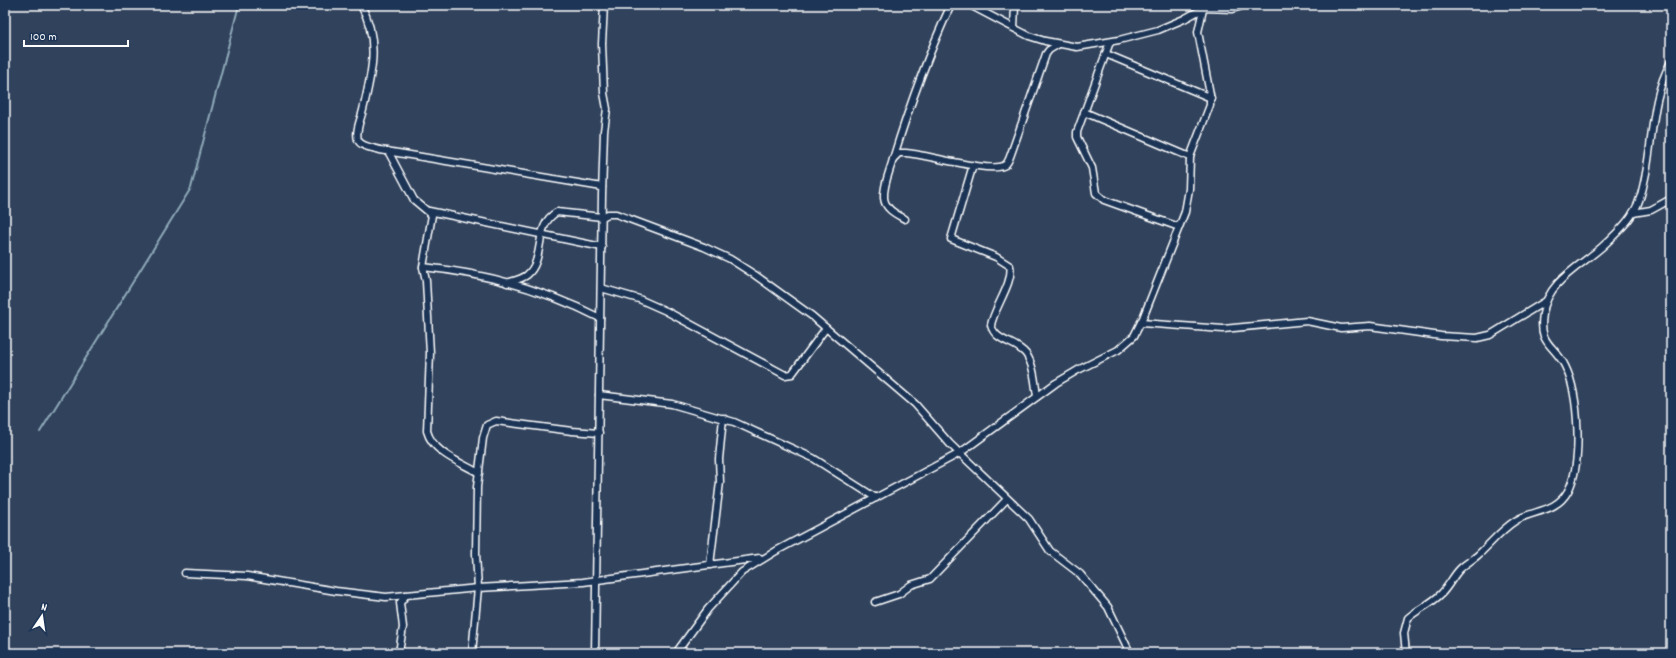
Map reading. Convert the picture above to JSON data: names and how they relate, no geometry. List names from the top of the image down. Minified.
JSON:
{"scale_bar":"100 m","north":"top"}
